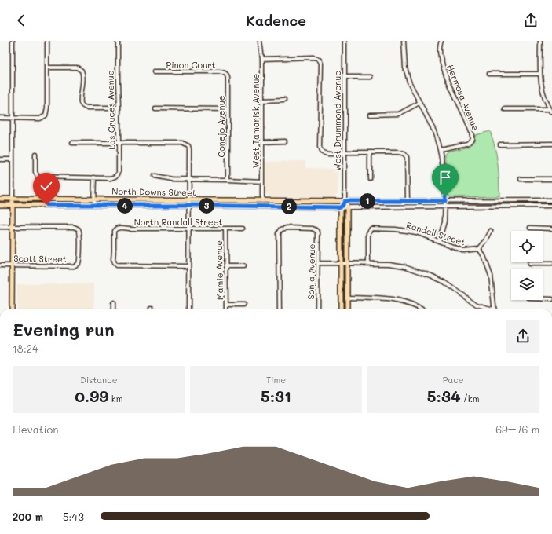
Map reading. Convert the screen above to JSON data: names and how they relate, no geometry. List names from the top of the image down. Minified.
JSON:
{"streets":{"main road":["West Drummond Avenue","North Downs Street"],"street":["Pinon Court","Hermosa Avenue","Las Cruces Avenue","West Tamarisk Avenue","Conejo Avenue","North Randall Street","Randall Street","Scott Street","Mamie Avenue","Sonja Avenue"]},"crossings":[["Pinon Court","Conejo Avenue"],["West Tamarisk Avenue","North Downs Street"],["West Drummond Avenue","North Downs Street"],["North Randall Street","Mamie Avenue"]],"page":{"header":"Kadence","pins":["1","3","4","2"],"heading":["Evening run","18:24"],"stats":[["Distance","0.99 km"],["Time","5:31"],["Pace","5:34 /km"]],"chart":["Elevation","69–76 m"],"list":[{"name":"200 m","note":"5:43"}]}}
